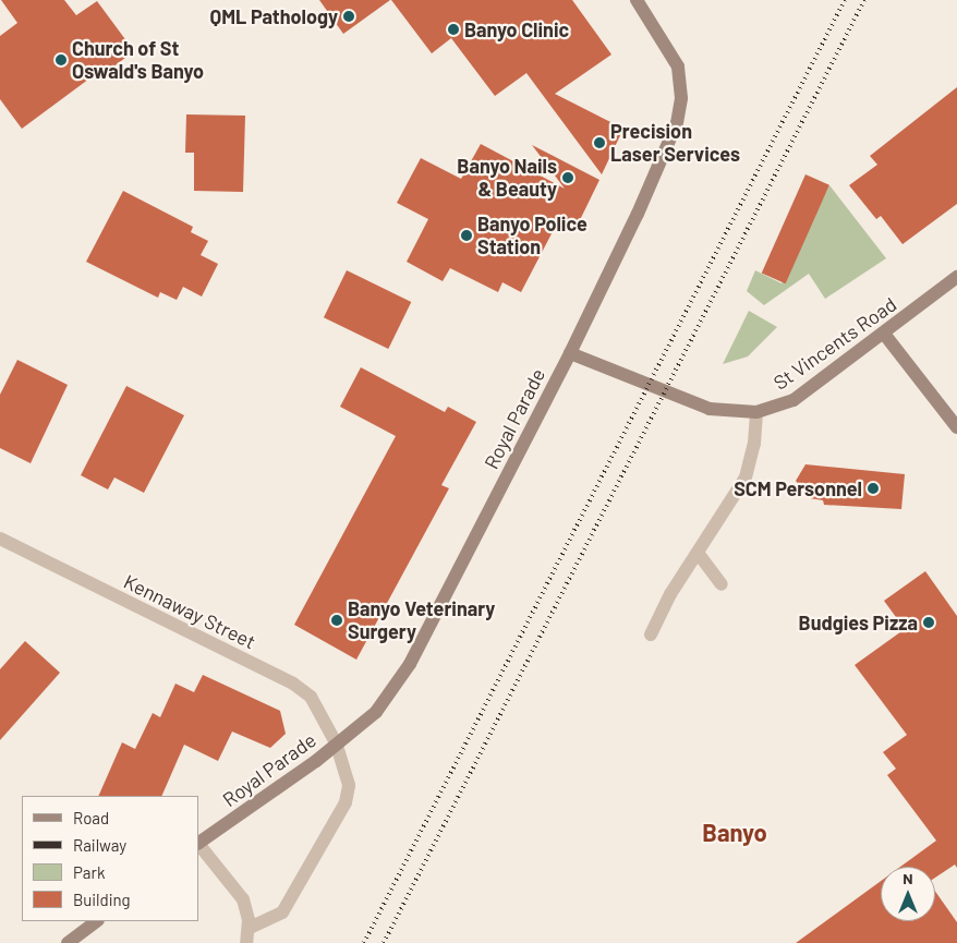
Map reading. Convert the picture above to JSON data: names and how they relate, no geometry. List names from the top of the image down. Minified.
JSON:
{"streets":{"main road":["St Vincents Road","Royal Parade"],"street":["Kennaway Street"]},"crossings":[["St Vincents Road","Royal Parade"],["Royal Parade","Kennaway Street"]],"districts":["Banyo"],"places":["QML Pathology","Banyo Clinic","Church of St Oswald's Banyo","Precision Laser Services","Banyo Nails & Beauty","Banyo Police Station","SCM Personnel","Banyo Veterinary Surgery","Budgies Pizza"],"legend":["Road","Railway","Park","Building"],"north":"top"}
